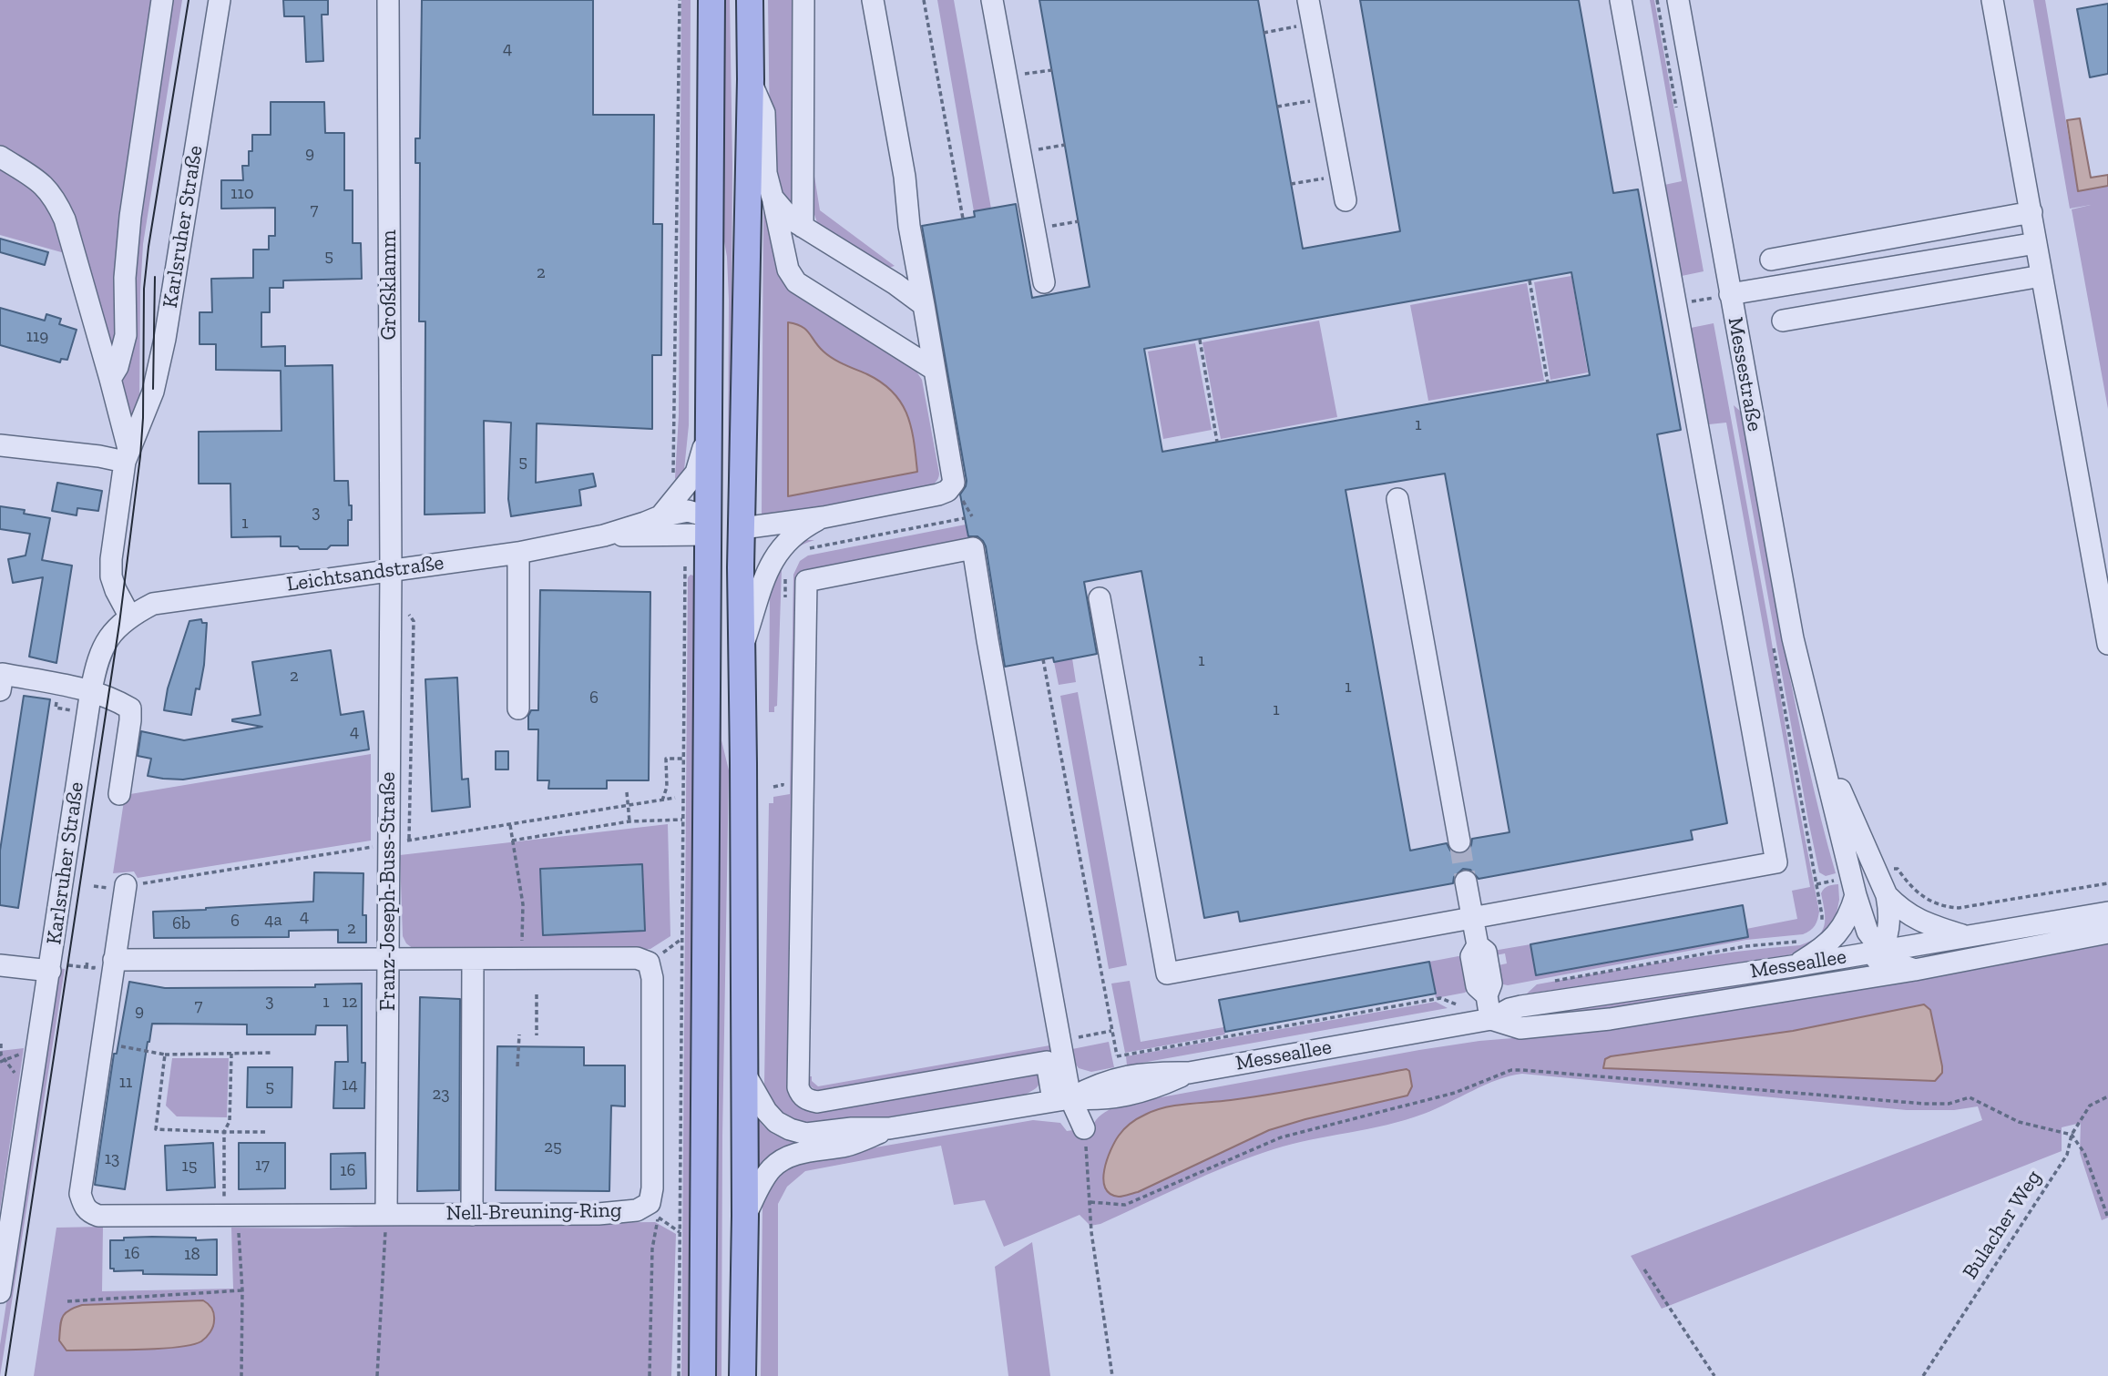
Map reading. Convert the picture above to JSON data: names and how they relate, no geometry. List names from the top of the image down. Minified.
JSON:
{"streets":{"street":["Karlsruher Straße","Großklamm","Messestraße","Leichtsandstraße","Franz-Joseph-Buss-Straße","Messeallee","Nell-Breuning-Ring"],"path":["Bulacher Weg"]},"crossings":[["Karlsruher Straße","Leichtsandstraße"],["Großklamm","Leichtsandstraße"],["Großklamm","Franz-Joseph-Buss-Straße"],["Messestraße","Messeallee"],["Leichtsandstraße","Franz-Joseph-Buss-Straße"],["Franz-Joseph-Buss-Straße","Nell-Breuning-Ring"]],"house_numbers":["4","9","110","7","5","2","119","1","5","3","1","1","2","1","6","1","4","4","4a","6","6b","2","3","1","12","7","9","11","14","5","23","25","13","17","15","16","16","18"]}
